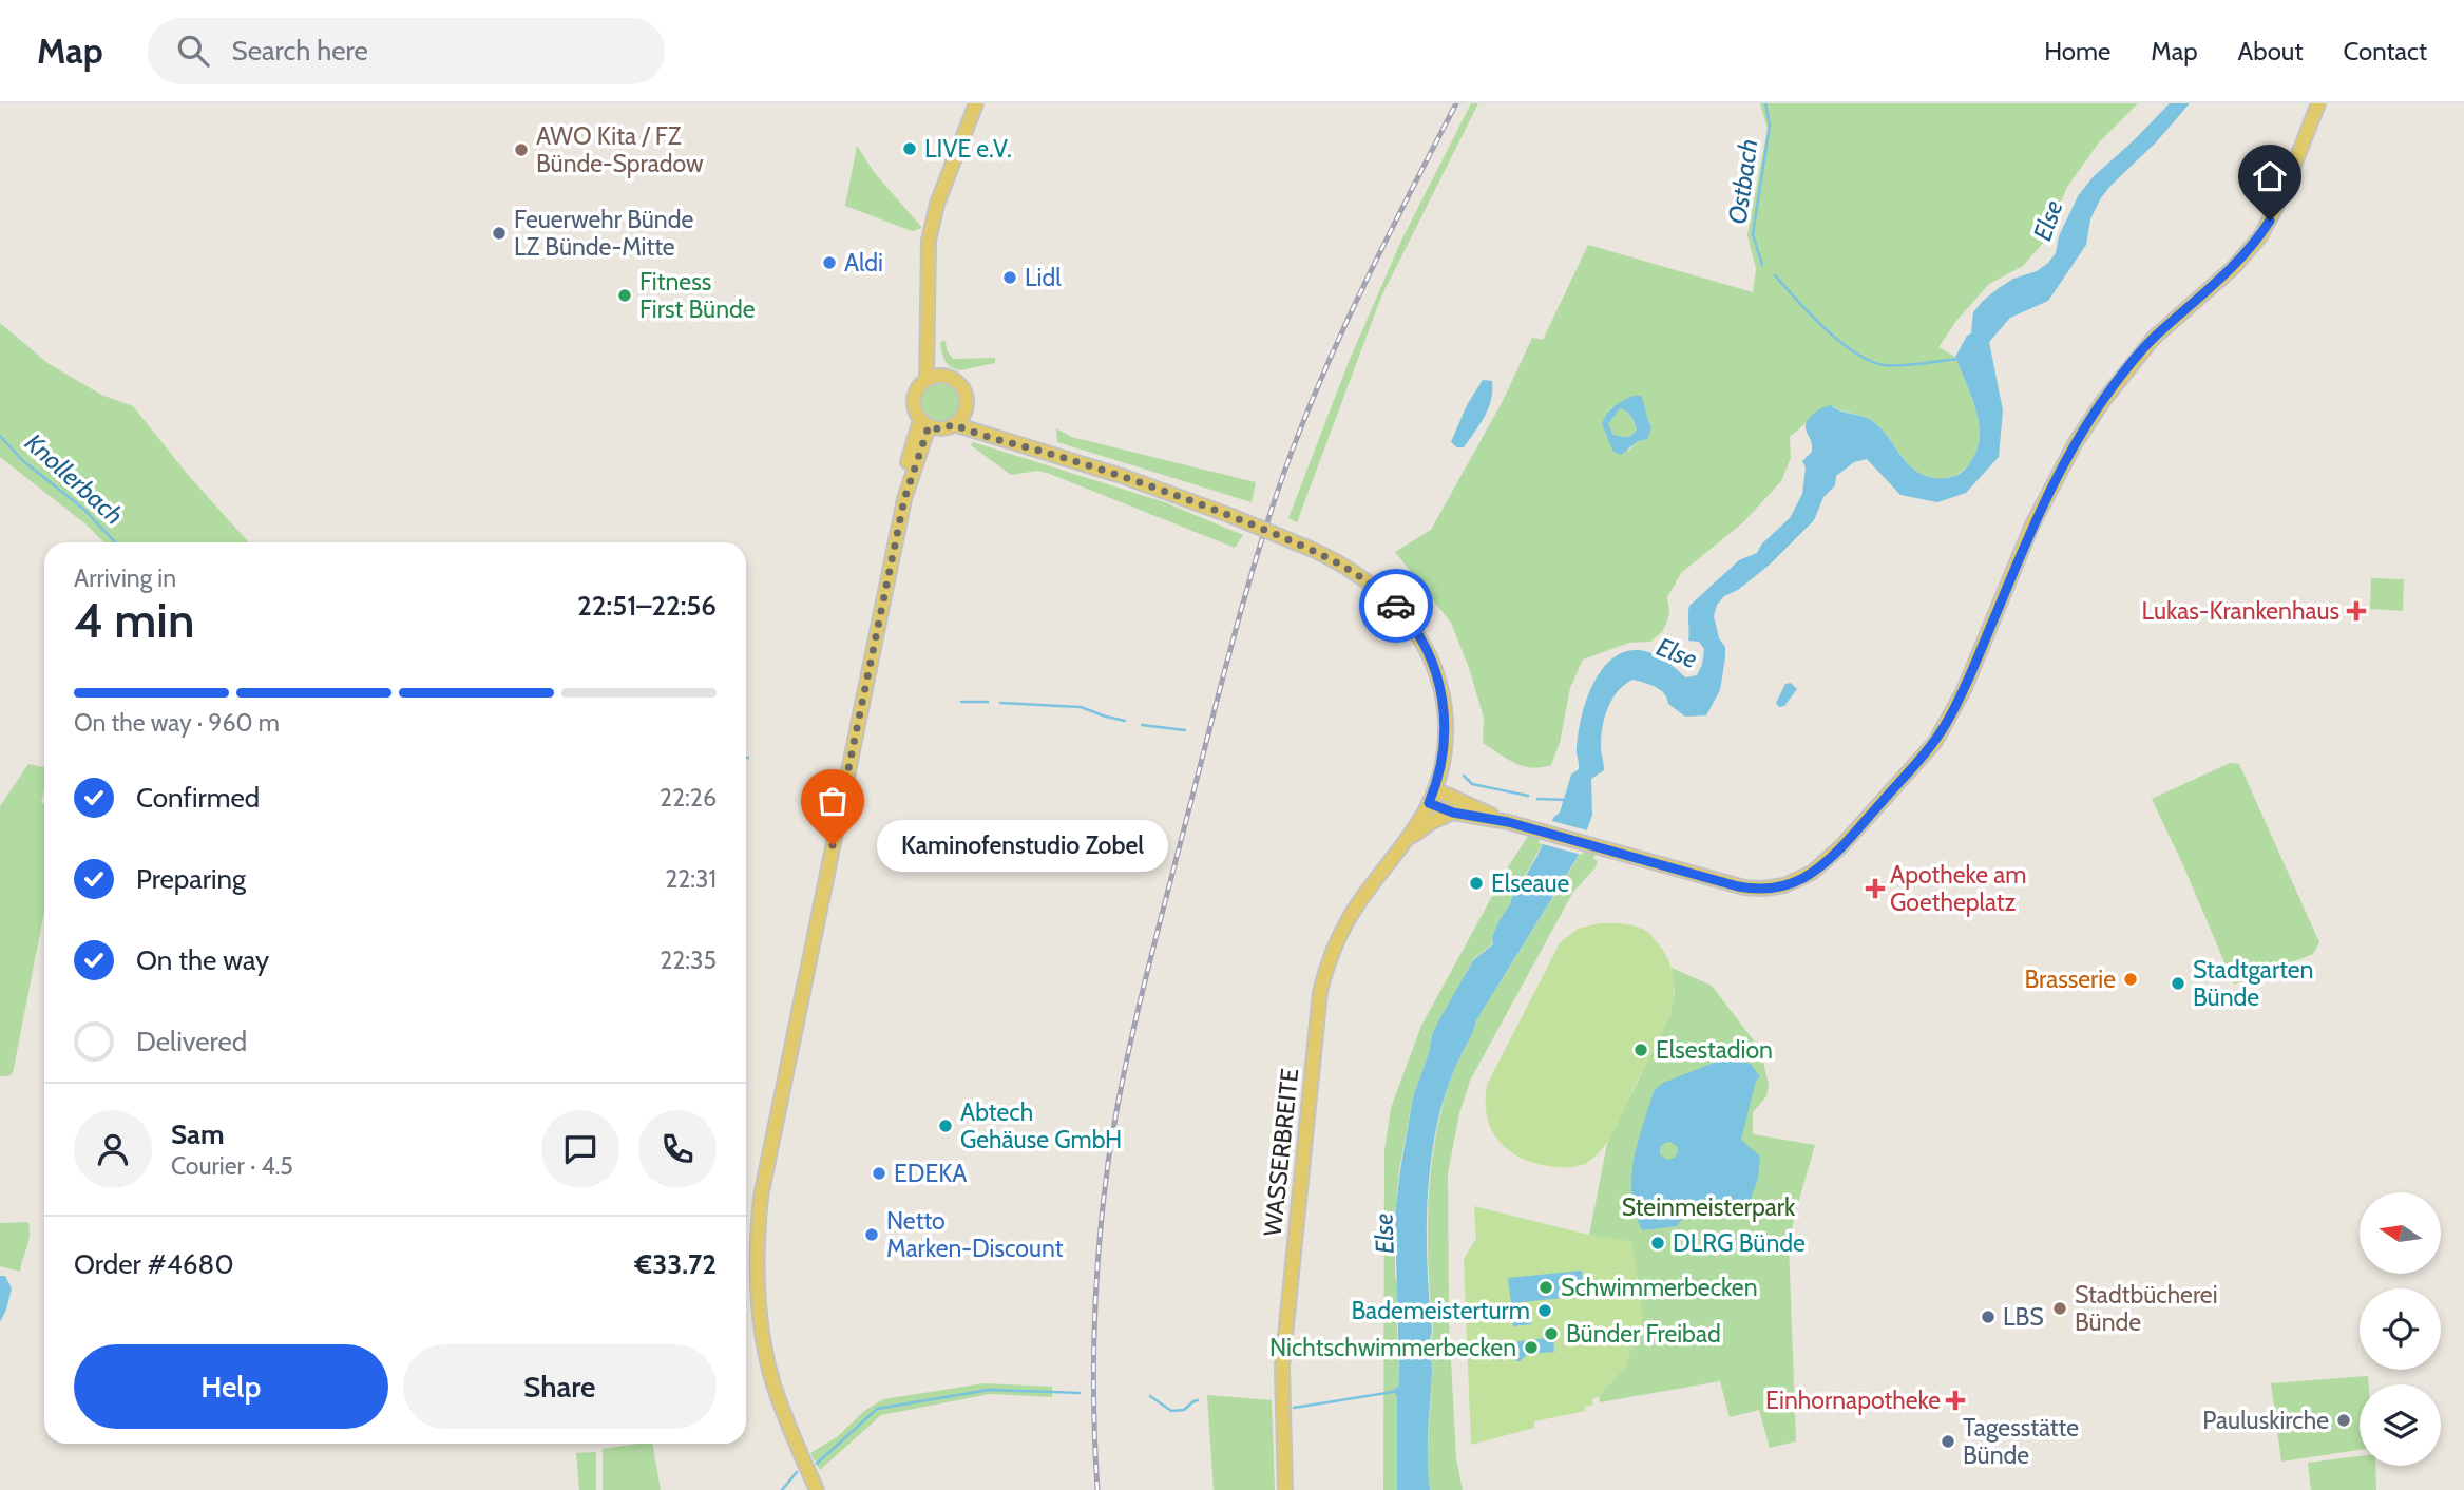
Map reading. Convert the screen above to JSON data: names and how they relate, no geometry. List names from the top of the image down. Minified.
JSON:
{"streets":{"main road":["WASSERBREITE"]},"water":["Ostbach","Else","Knollerbach"],"parks":["Steinmeisterpark"],"places":{"other":["LIVE e.V.","AWO Kita / FZ Bünde-Spradow","Feuerwehr Bünde LZ Bünde-Mitte","Aldi","Lidl","Fitness First Bünde","Kaminofenstudio Zobel","Elseaue","Brasserie","Stadtgarten Bünde","Elsestadion","Abtech Gehäuse GmbH","EDEKA","Netto Marken-Discount","DLRG Bünde","Schwimmerbecken","Stadtbücherei Bünde","Bademeisterturm","LBS","Bünder Freibad","Nichtschwimmerbecken","Pauluskirche","Tagesstätte Bünde"],"health":["Lukas-Krankenhaus","Apotheke am Goetheplatz","Einhornapotheke"]},"north":"left","page":{"header":"Map","search":"Search here","nav":["Home","Map","About","Contact"],"heading":["4 min","Arriving in","22:51–22:56"],"panel":["Sam","Courier · 4.5","Order #4680","€33.72"],"bar":"On the way · 960 m","list":[["Confirmed","22:26"],["Preparing","22:31"],["On the way","22:35"],"Delivered"],"bubble":"Kaminofenstudio Zobel","buttons":["Help","Share"]}}
